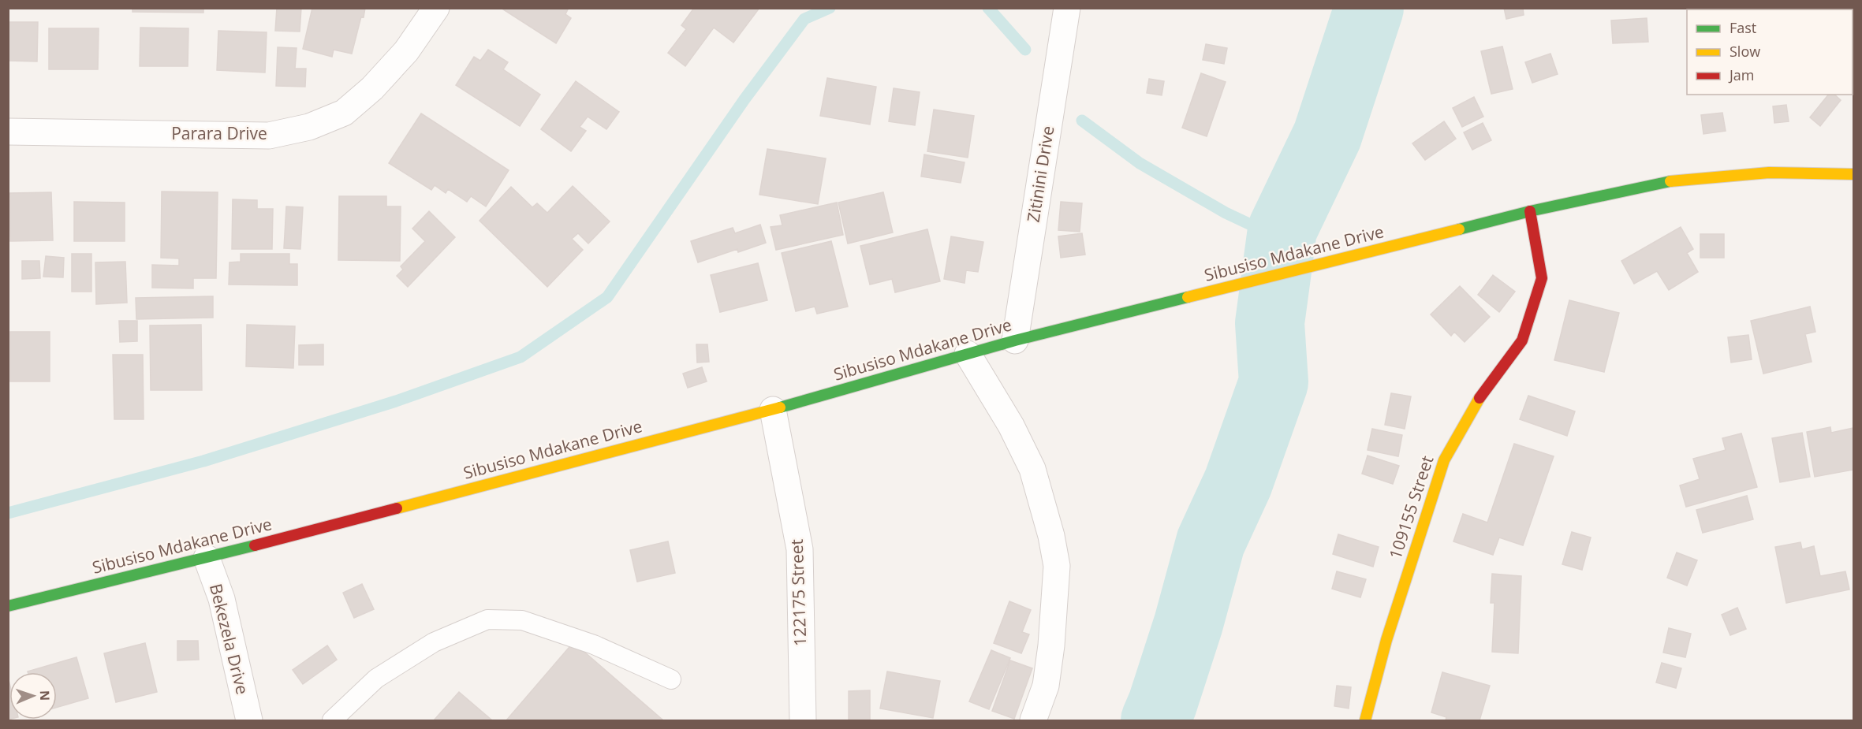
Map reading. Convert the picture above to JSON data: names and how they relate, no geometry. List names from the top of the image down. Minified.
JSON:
{"streets":{"street":["Parara Drive","Zitinini Drive","Sibusiso Mdakane Drive","109155 Street","122175 Street","Bekezela Drive"]},"crossings":[["Zitinini Drive","Sibusiso Mdakane Drive"],["Sibusiso Mdakane Drive","109155 Street"],["Sibusiso Mdakane Drive","122175 Street"],["Sibusiso Mdakane Drive","Bekezela Drive"]],"legend":["Fast","Slow","Jam"],"north":"right"}
